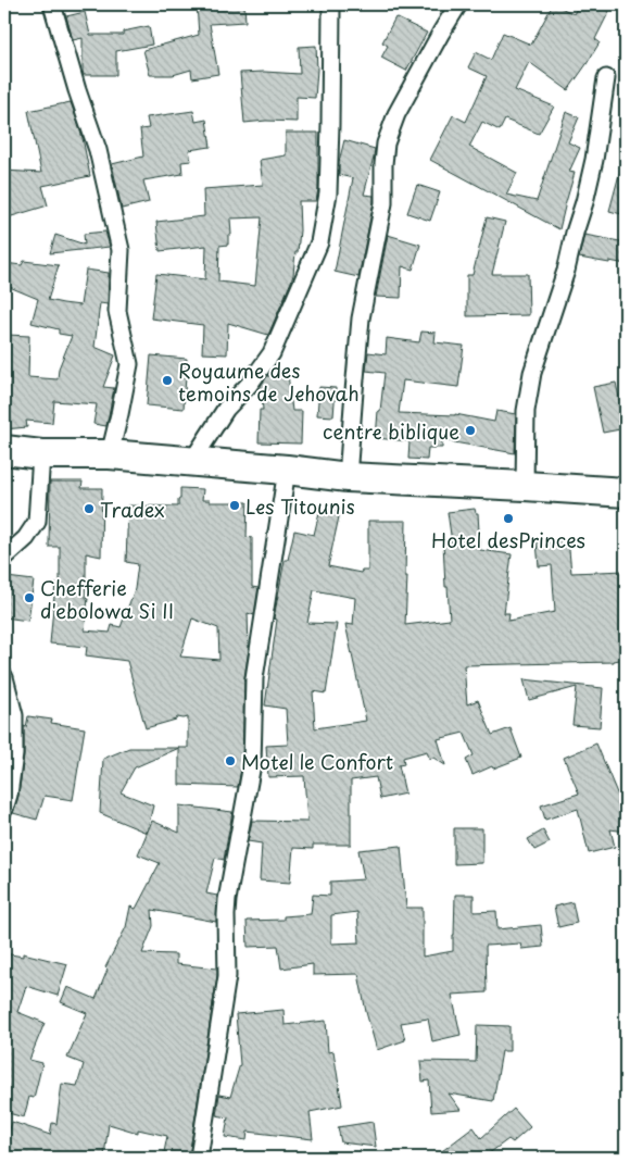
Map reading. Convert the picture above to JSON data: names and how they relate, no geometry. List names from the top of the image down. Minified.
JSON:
{"places":["Royaume des temoins de Jehovah","centre biblique","Les Titounis","Tradex","Hotel desPrinces","Chefferie d'ebolowa Si II","Motel le Confort"]}
